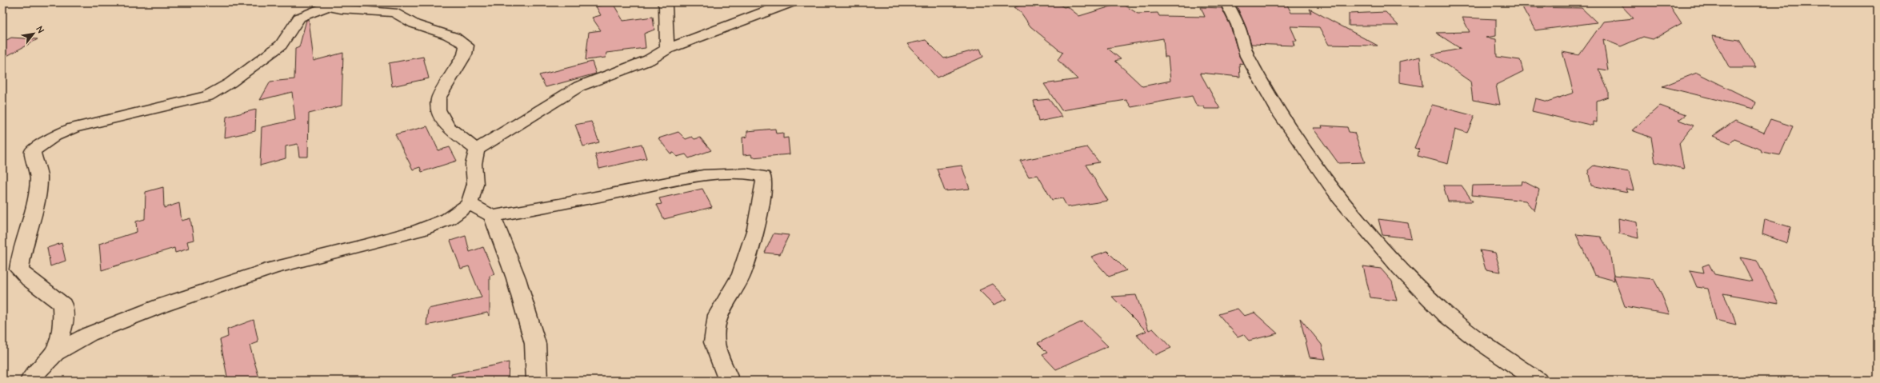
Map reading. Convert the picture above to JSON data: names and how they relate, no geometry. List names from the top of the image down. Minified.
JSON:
{"north":"top right"}
